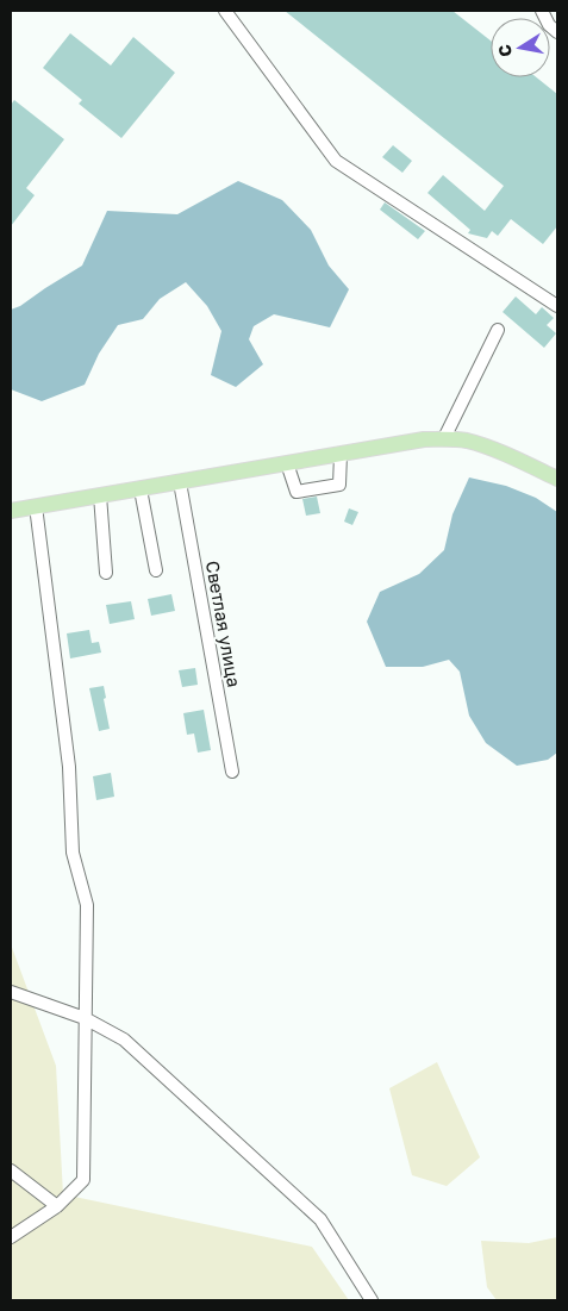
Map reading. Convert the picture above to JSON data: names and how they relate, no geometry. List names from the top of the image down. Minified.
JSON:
{"streets":{"lane":["Светлая улица"]},"north":"left"}
